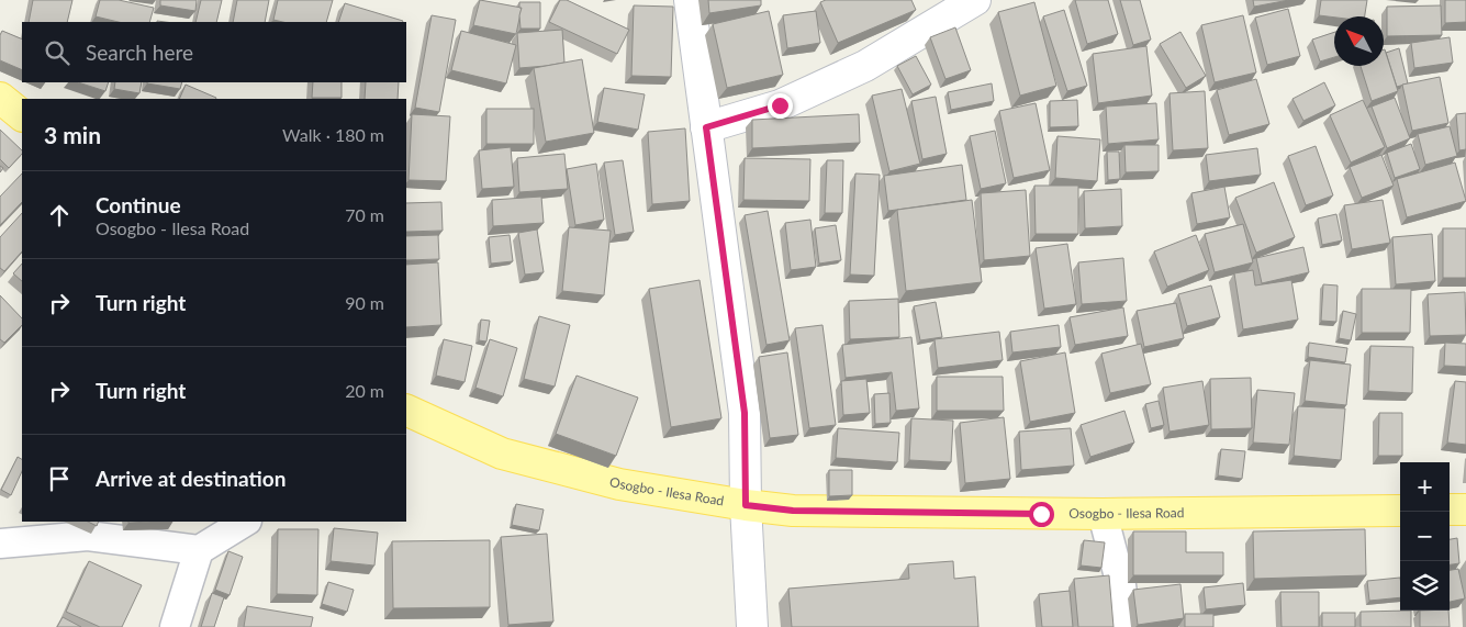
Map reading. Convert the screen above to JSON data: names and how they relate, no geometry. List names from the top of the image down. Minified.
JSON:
{"streets":{"main road":["Osogbo - Ilesa Road"]},"north":"top left","page":{"search":"Search here","heading":["3 min","Walk · 180 m"],"list":[["Continue","Osogbo - Ilesa Road","70 m"],["Turn right","90 m"],["Turn right","20 m"],"Arrive at destination"],"map_buttons":["+","−"]}}
